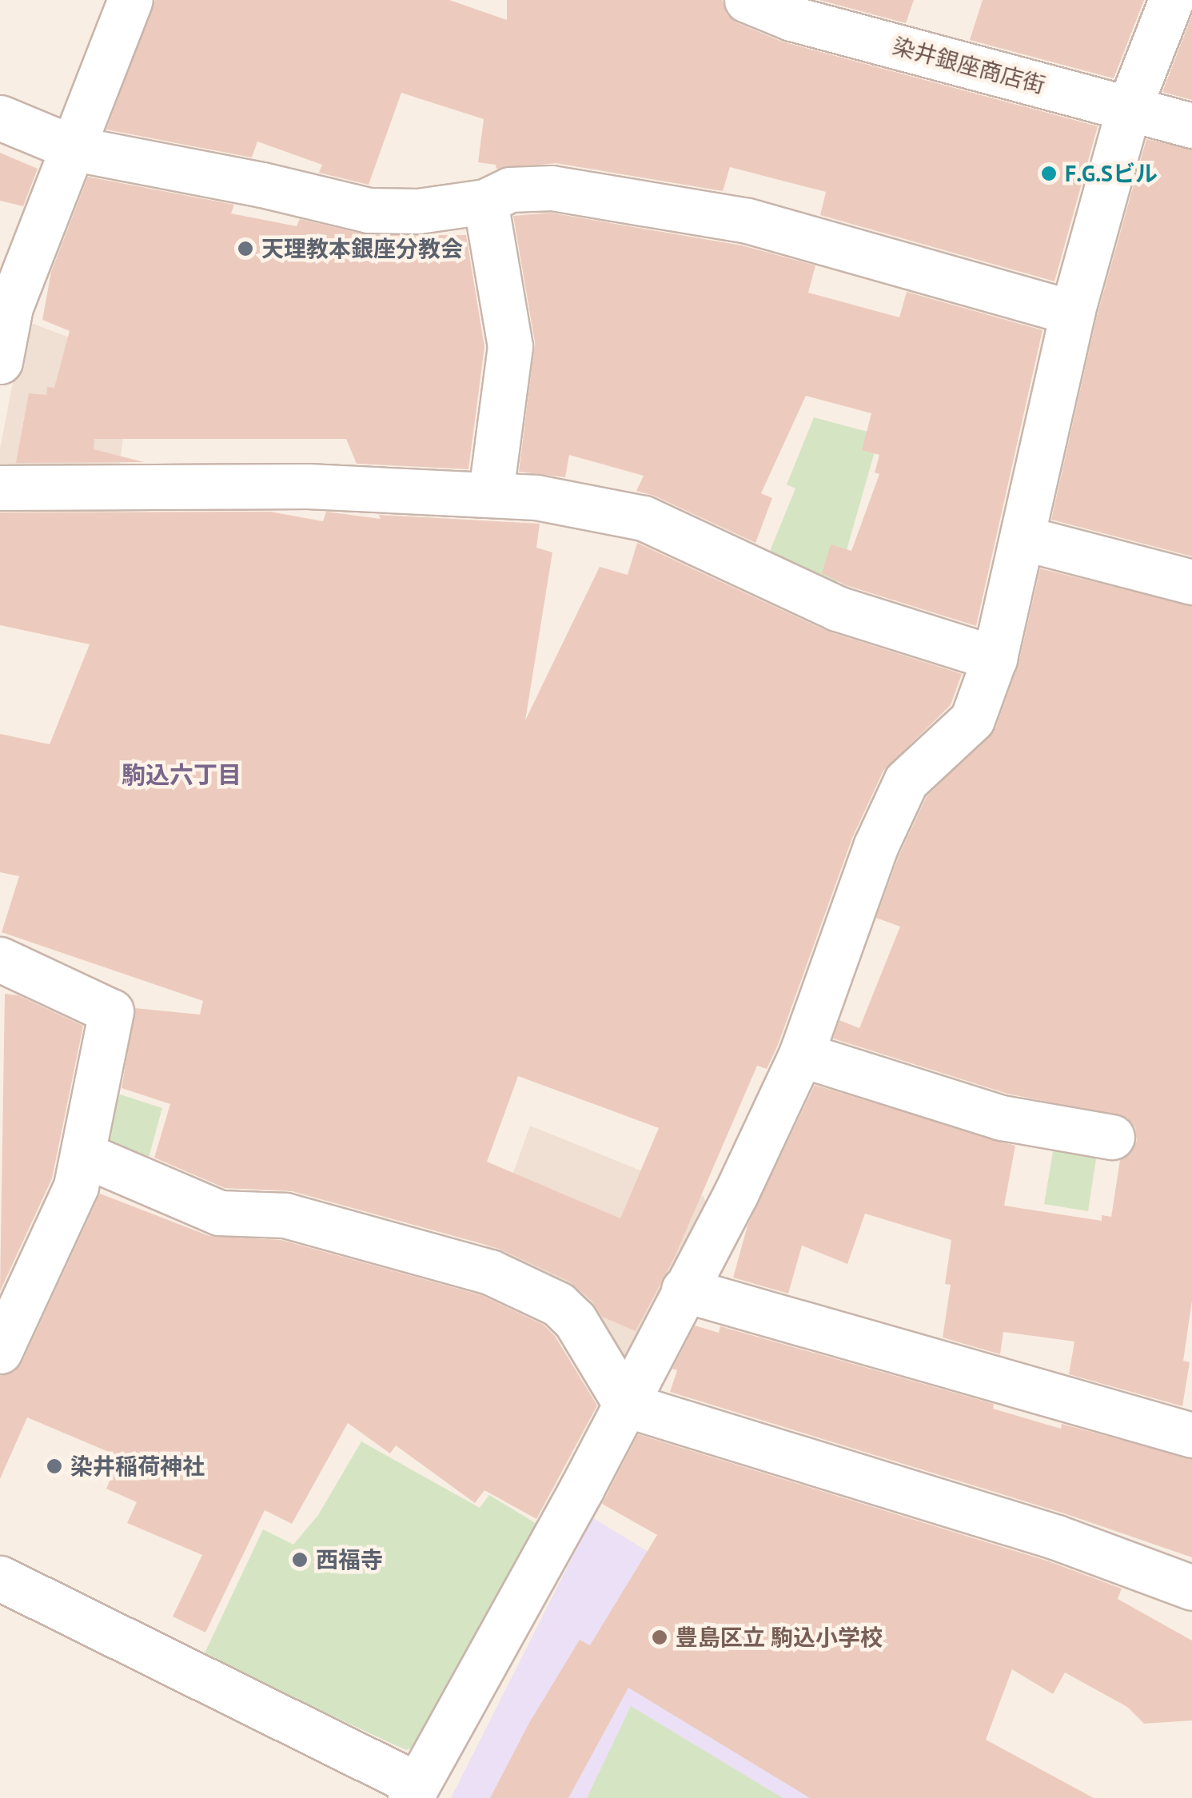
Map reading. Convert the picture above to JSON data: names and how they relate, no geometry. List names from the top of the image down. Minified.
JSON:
{"streets":{"street":["染井銀座商店街"]},"districts":["駒込六丁目"],"places":["F.G.Sビル","天理教本銀座分教会","染井稲荷神社","西福寺","豊島区立 駒込小学校"]}
